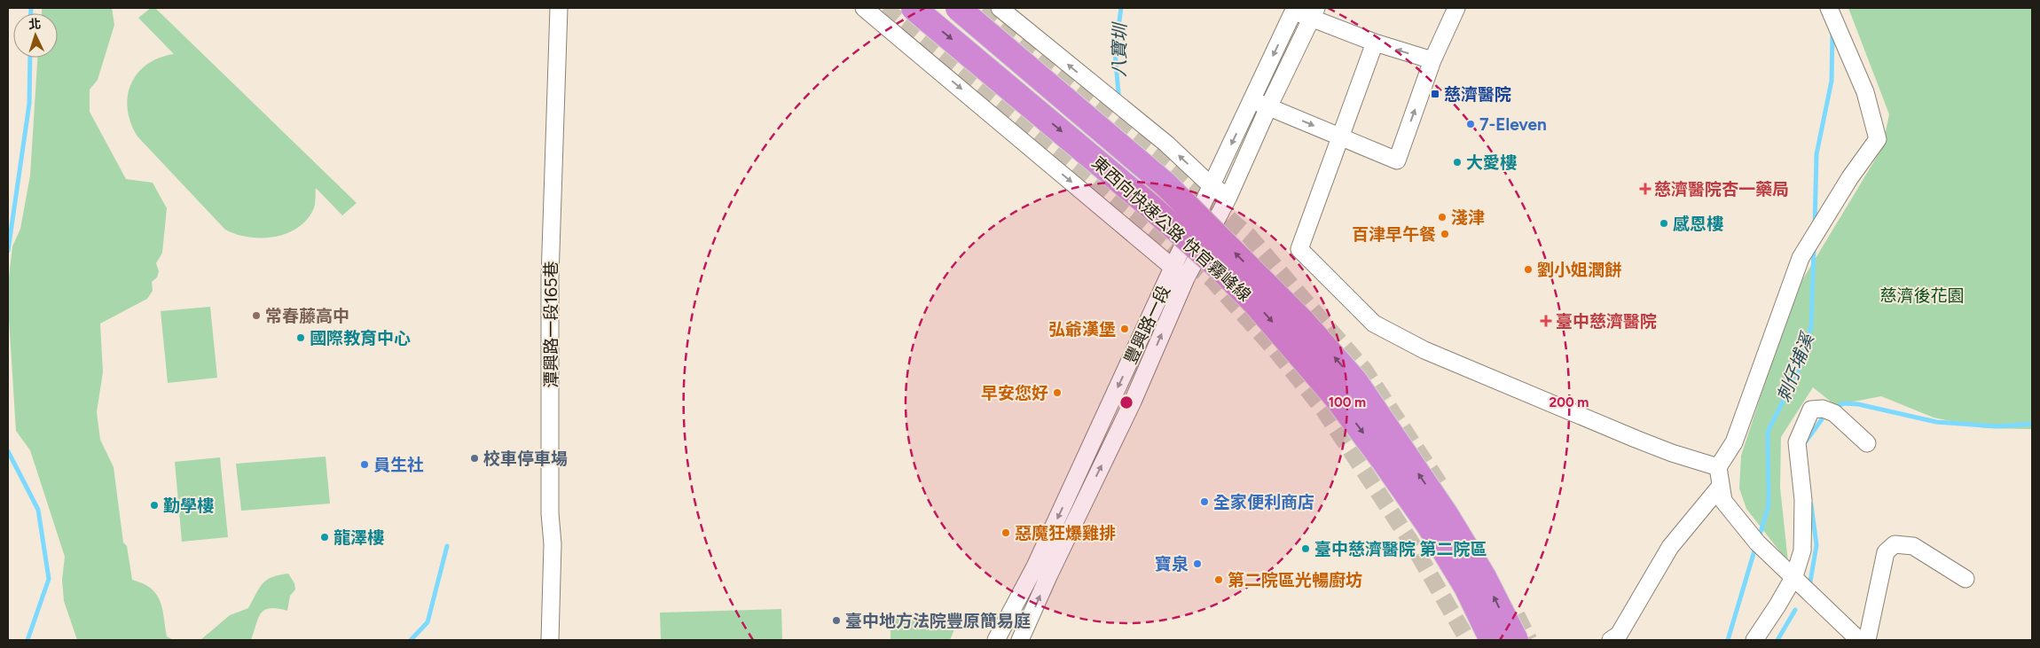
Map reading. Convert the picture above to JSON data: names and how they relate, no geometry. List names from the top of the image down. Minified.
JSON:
{"streets":{"highway":["東西向快速公路 快官霧峰線"],"street":["潭興路一段165巷","豐興路一段"]},"water":["八寶圳","刺仔埔溪"],"parks":["慈濟後花園"],"places":{"transit":["慈濟醫院"],"other":["7-Eleven","大愛樓","淺津","感恩樓","百津早午餐","劉小姐潤餅","常春藤高中","弘爺漢堡","國際教育中心","早安您好","校車停車場","員生社","全家便利商店","勤學樓","惡魔狂爆雞排","龍澤樓","臺中慈濟醫院 第二院區","寶泉","第二院區光暢廚坊","臺中地方法院豐原簡易庭"],"health":["慈濟醫院杏一藥局","臺中慈濟醫院"]},"north":"top","rings":["100 m","200 m"]}
